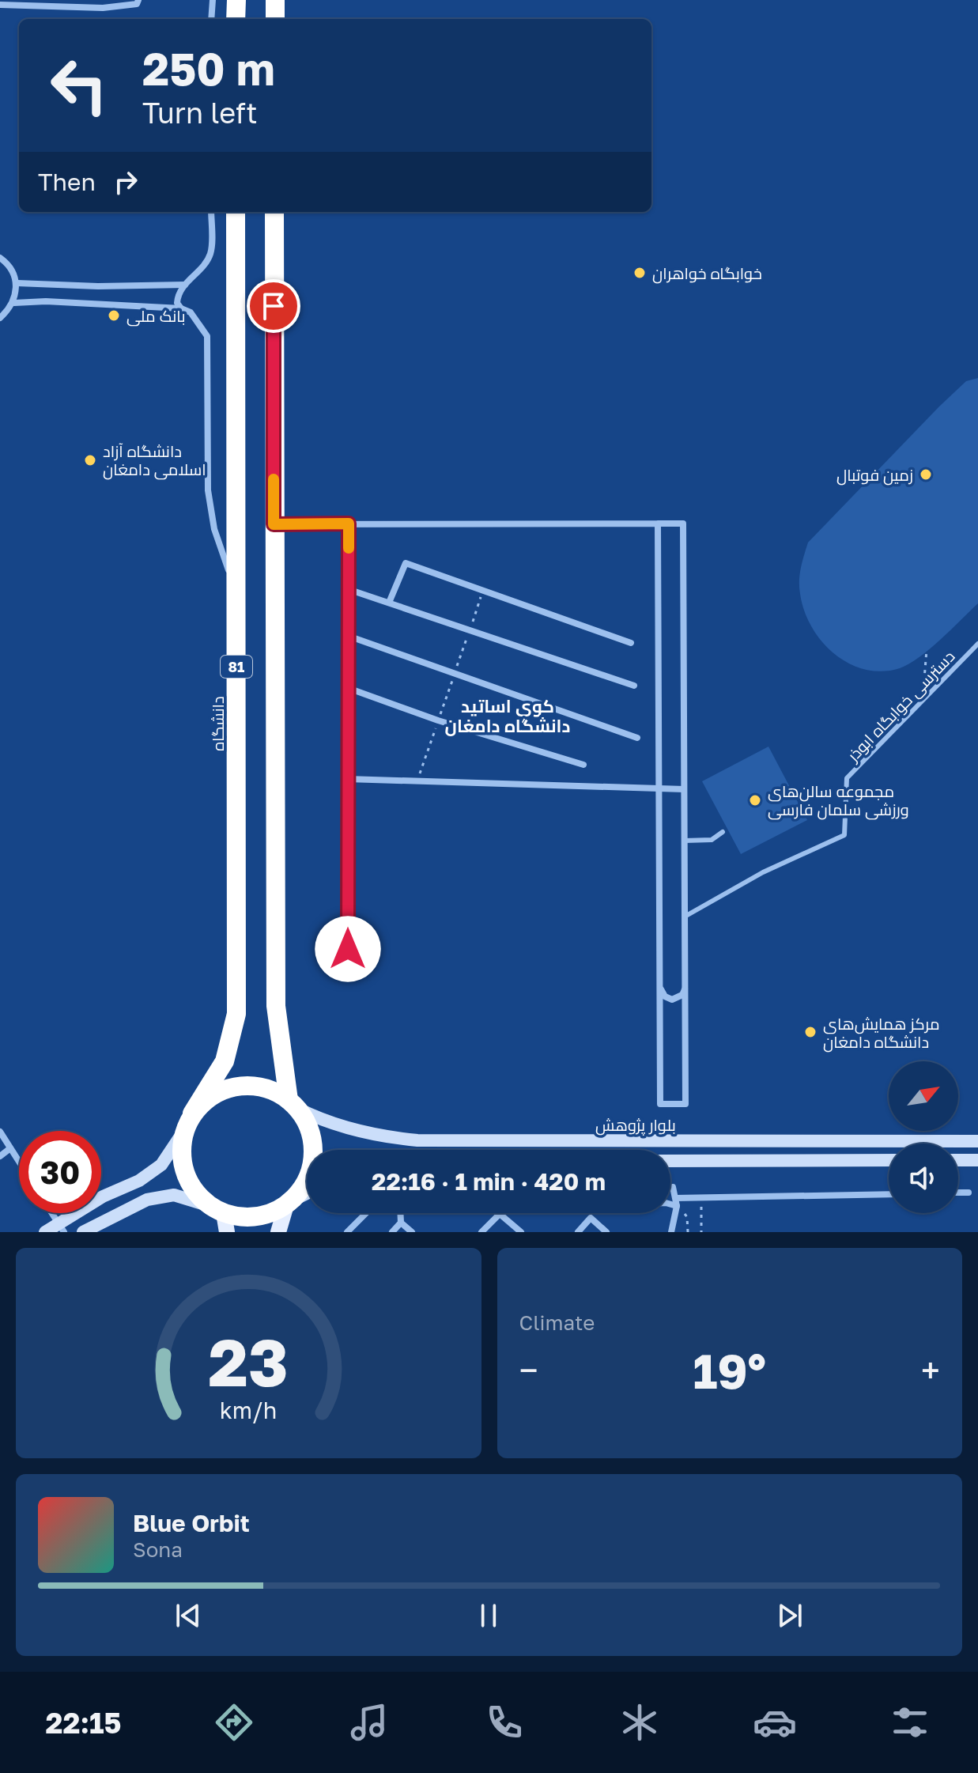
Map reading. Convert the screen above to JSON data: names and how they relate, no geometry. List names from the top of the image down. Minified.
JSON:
{"streets":{"highway":["81","دانشگاه"],"street":["بلوار پژوهش"],"lane":["دسترسی خوابگاه ابوذر"]},"crossings":[["81","دانشگاه"],["81","بلوار پژوهش"],["دانشگاه","بلوار پژوهش"]],"districts":["کوی اساتید دانشگاه دامغان"],"places":["خوابگاه خواهران","بانک ملی","دانشگاه آزاد اسلامی دامغان","زمین فوتبال","مجموعه سالن‌های ورزشی سلمان فارسی","مرکز همایش‌های دانشگاه دامغان"],"north":"top right","page":{"turn":["250 m","Turn left"],"then":"Then","limit":"30","trip":"22:16 · 1 min · 420 m","tile":"Climate","heat":["−","19°","+"],"song":["Blue Orbit","Sona"],"tabs":"22:15","gauge":["23","km/h"]}}
